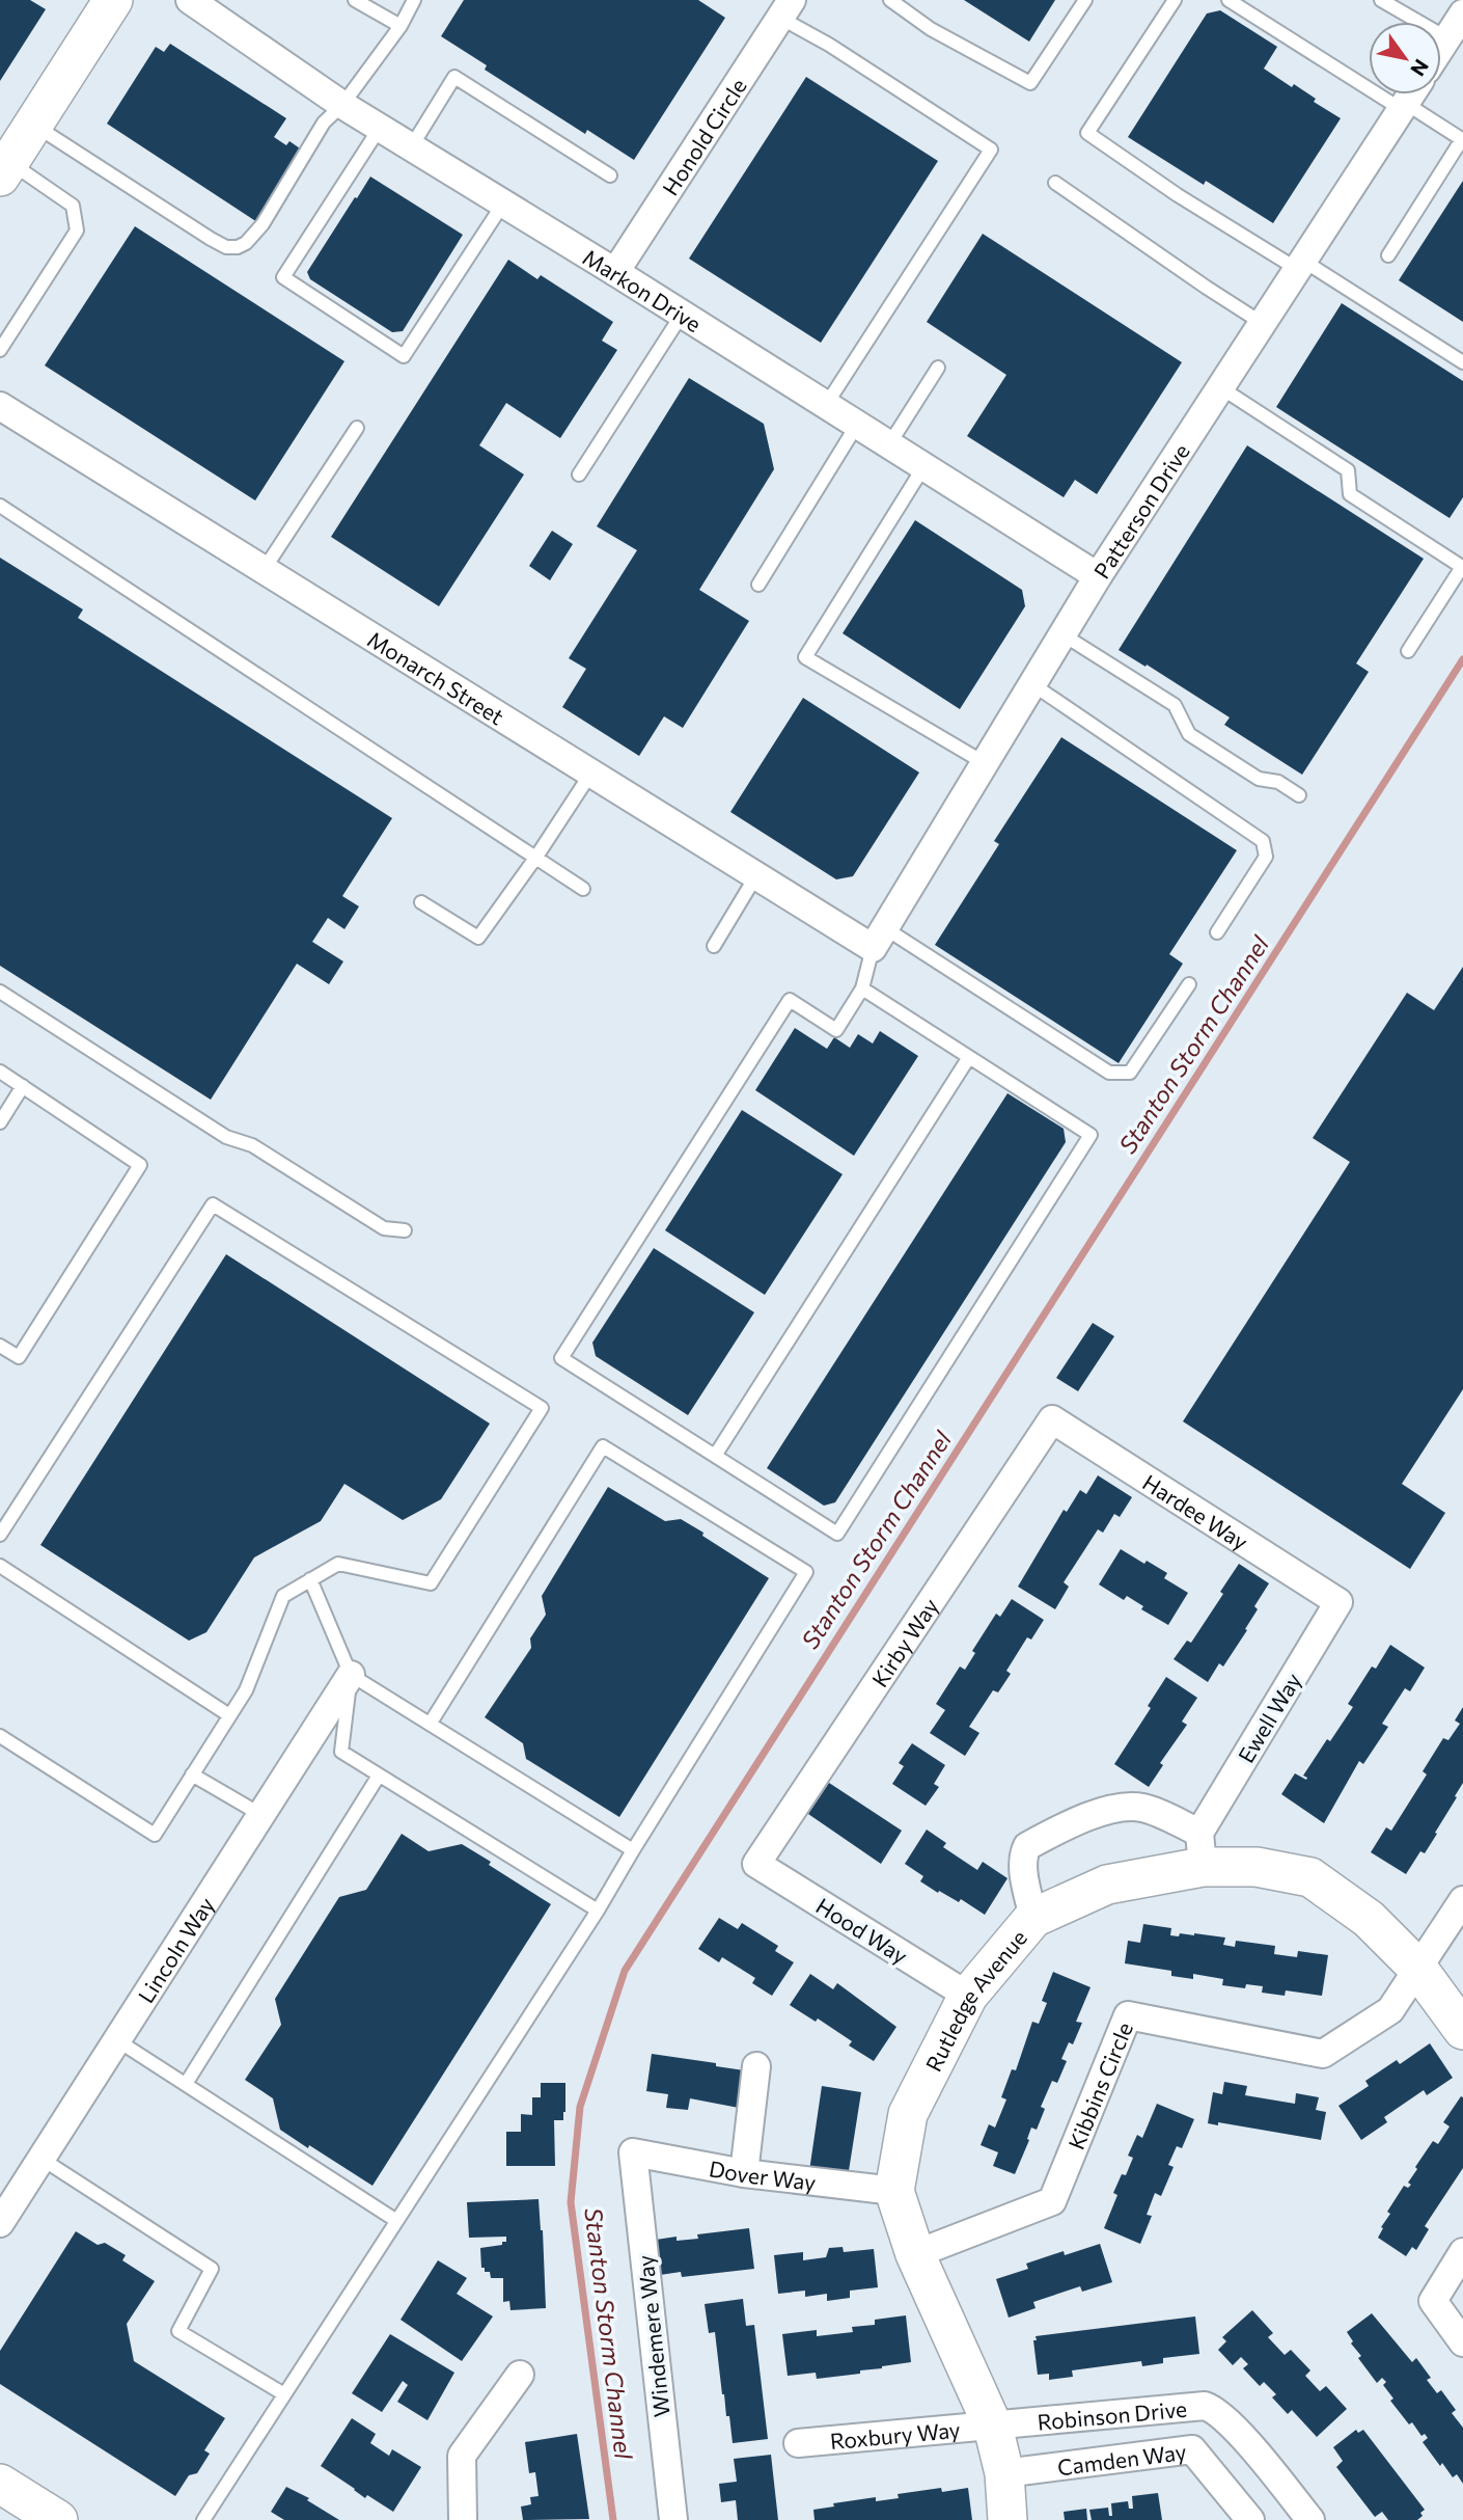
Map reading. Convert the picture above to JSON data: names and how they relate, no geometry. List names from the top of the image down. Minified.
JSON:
{"streets":{"street":["Honold Circle","Markon Drive","Patterson Drive","Monarch Street","Hardee Way","Kirby Way","Ewell Way","Hood Way","Lincoln Way","Rutledge Avenue","Kibbins Circle","Dover Way","Windemere Way","Robinson Drive","Roxbury Way","Camden Way"]},"crossings":[["Honold Circle","Markon Drive"],["Markon Drive","Patterson Drive"],["Patterson Drive","Monarch Street"],["Hardee Way","Kirby Way"],["Hardee Way","Ewell Way"],["Kirby Way","Hood Way"],["Ewell Way","Rutledge Avenue"],["Hood Way","Rutledge Avenue"],["Rutledge Avenue","Kibbins Circle"],["Rutledge Avenue","Dover Way"],["Rutledge Avenue","Robinson Drive"],["Rutledge Avenue","Roxbury Way"],["Rutledge Avenue","Camden Way"],["Dover Way","Windemere Way"],["Robinson Drive","Roxbury Way"]],"water":["Stanton Storm Channel"],"north":"bottom right"}
